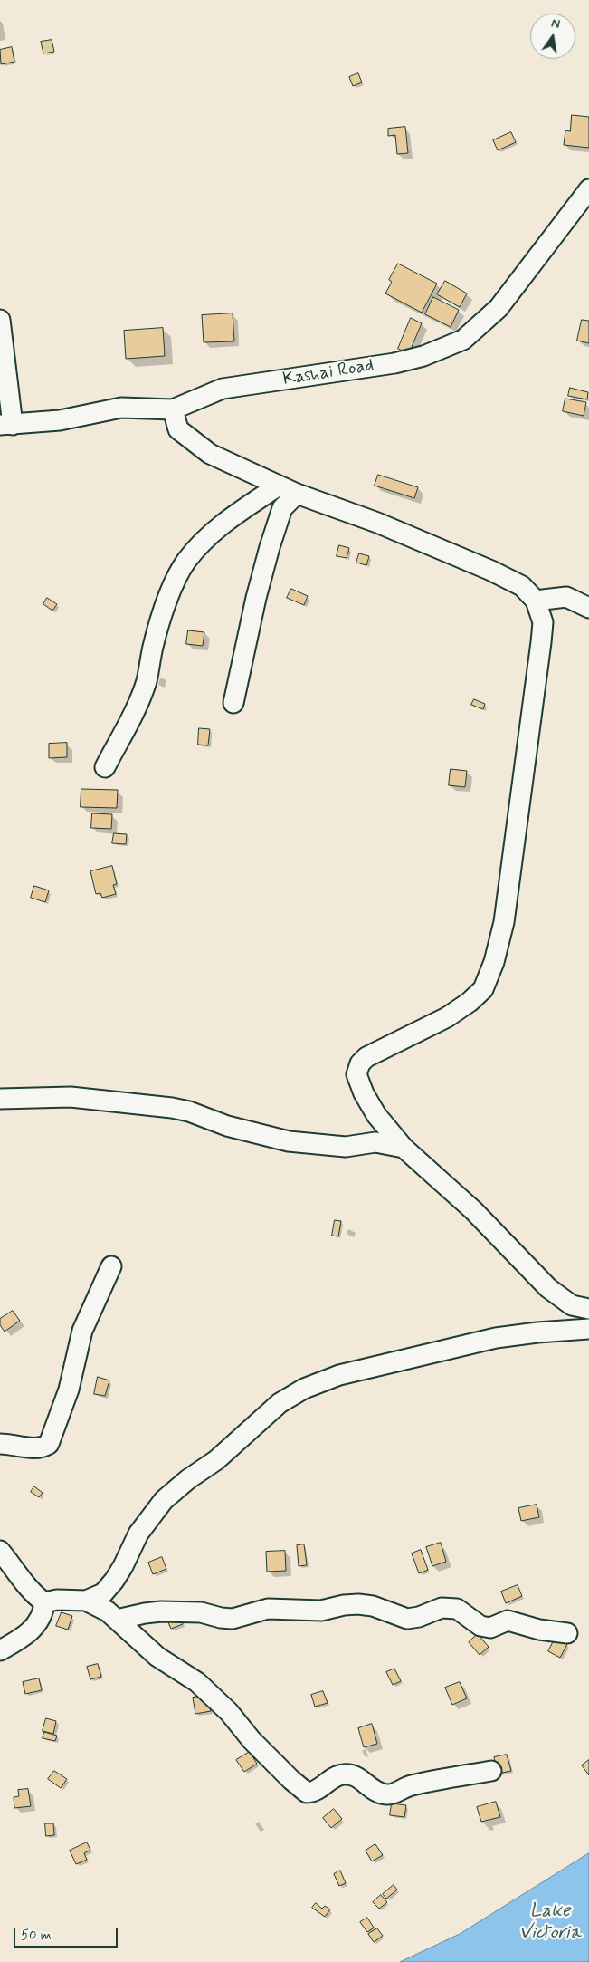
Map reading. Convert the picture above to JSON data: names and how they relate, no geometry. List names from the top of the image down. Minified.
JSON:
{"streets":{"street":["Kashai Road"]},"water":["Lake Victoria"],"scale_bar":"50 m","north":"top"}
